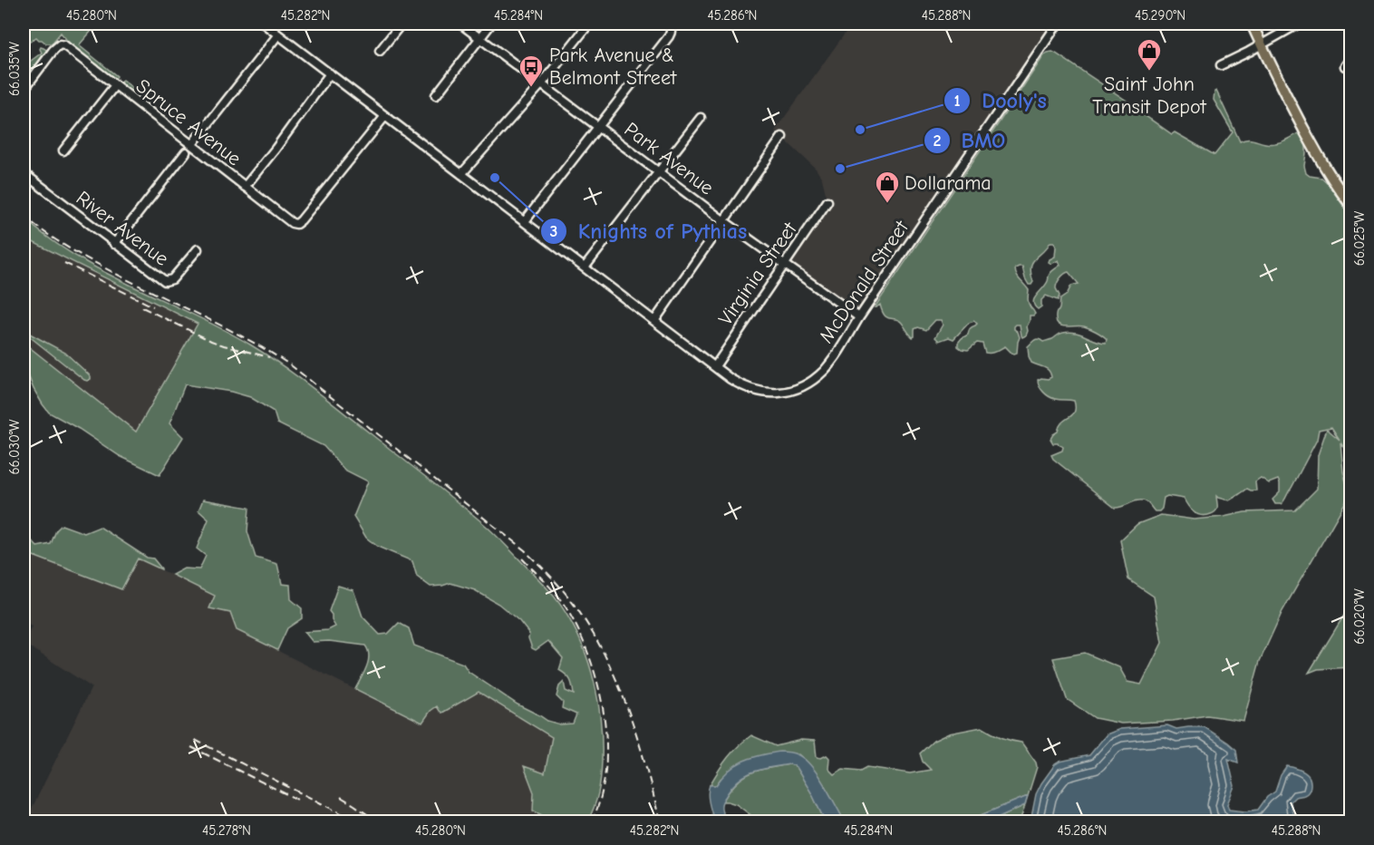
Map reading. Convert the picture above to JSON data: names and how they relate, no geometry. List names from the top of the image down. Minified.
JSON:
{"streets":{"street":["Spruce Avenue","Park Avenue","River Avenue","Virginia Street","McDonald Street"]},"crossings":[["Park Avenue","Virginia Street"],["Park Avenue","McDonald Street"],["Virginia Street","McDonald Street"]],"places":{"shop":["Saint John Transit Depot","Dollarama"],"bus stop":["Park Avenue & Belmont Street"],"other":["Dooly's","BMO","Knights of Pythias"]},"coordinates":["45.280°N","45.282°N","45.284°N","45.286°N","45.288°N","45.290°N","66.035°W","66.025°W","66.030°W","66.020°W","45.278°N"]}
